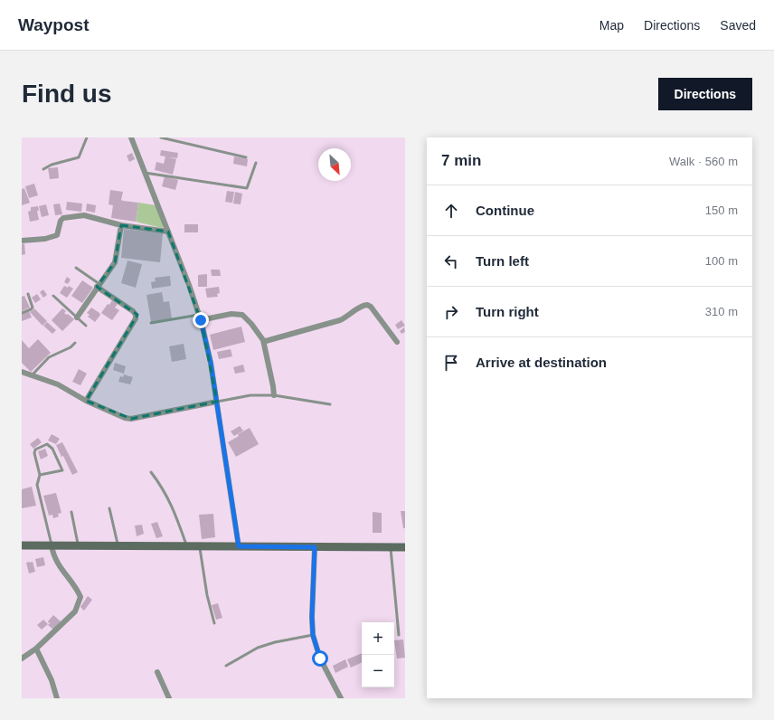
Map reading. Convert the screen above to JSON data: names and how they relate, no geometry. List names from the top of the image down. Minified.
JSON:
{"north":"bottom right","page":{"header":"Waypost","nav":["Map","Directions","Saved"],"buttons":"Directions","title":"Find us","heading":["7 min","Walk · 560 m"],"list":[["Continue","150 m"],["Turn left","100 m"],["Turn right","310 m"],"Arrive at destination"],"map_buttons":["+","−"]}}
